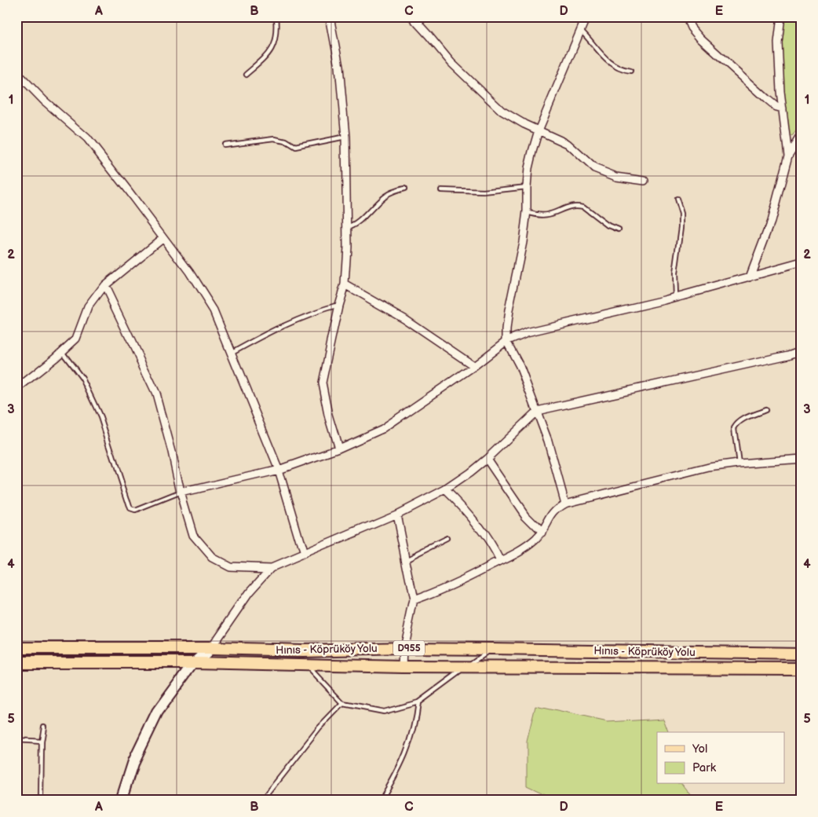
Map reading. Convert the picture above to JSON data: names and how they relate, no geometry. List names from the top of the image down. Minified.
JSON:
{"streets":{"main road":["D955","Hınıs - Köprüköy Yolu"]},"legend":["Yol","Park"],"grid":{"columns":["A","B","C","D","E"],"rows":["1","2","3","4","5"]}}
